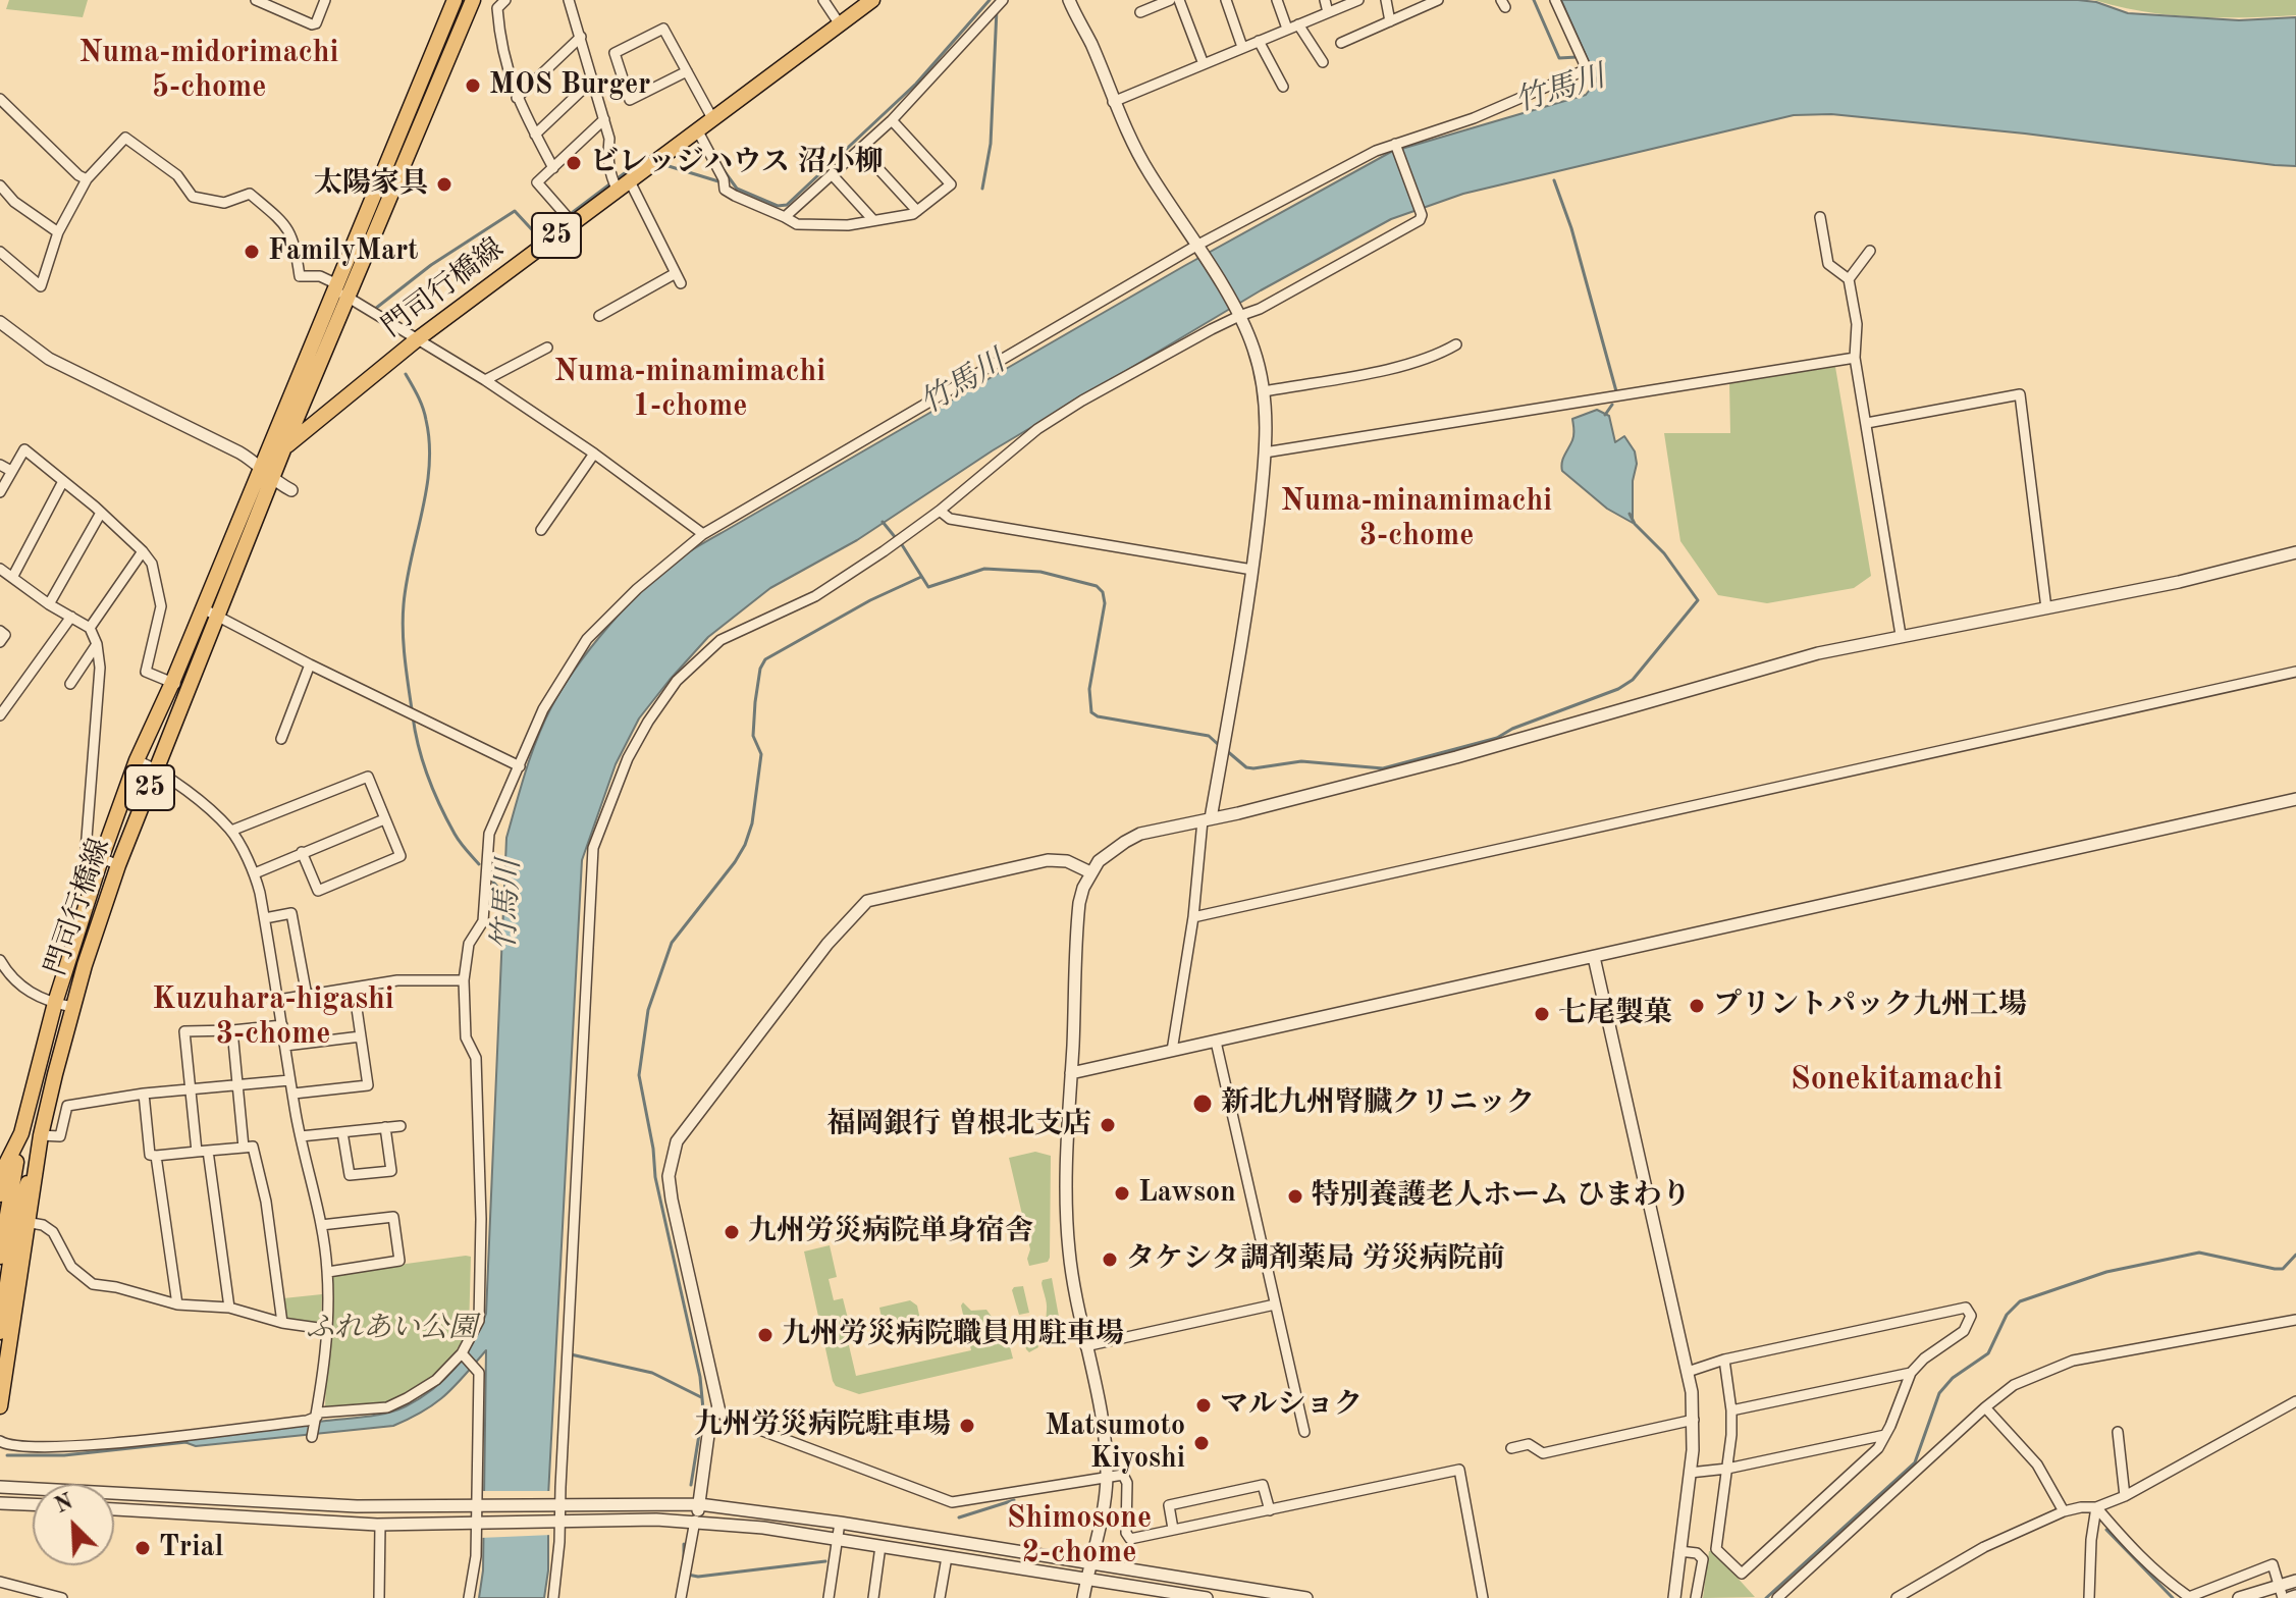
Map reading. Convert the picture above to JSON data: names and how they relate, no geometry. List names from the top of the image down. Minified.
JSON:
{"streets":{"main road":["25","門司行橋線"]},"districts":["Numa-midorimachi 5-chome","Numa-minamimachi 1-chome","Numa-minamimachi 3-chome","Kuzuhara-higashi 3-chome","Sonekitamachi","Shimosone 2-chome"],"water":["竹馬川"],"parks":["ふれあい公園"],"places":["MOS Burger","ビレッジハウス 沼小柳","太陽家具","FamilyMart","プリントパック九州工場","七尾製菓","新北九州腎臓クリニック","福岡銀行 曽根北支店","Lawson","特別養護老人ホーム ひまわり","九州労災病院単身宿舎","タケシタ調剤薬局 労災病院前","九州労災病院職員用駐車場","マルショク","九州労災病院駐車場","Matsumoto Kiyoshi","Trial"],"north":"top left"}
